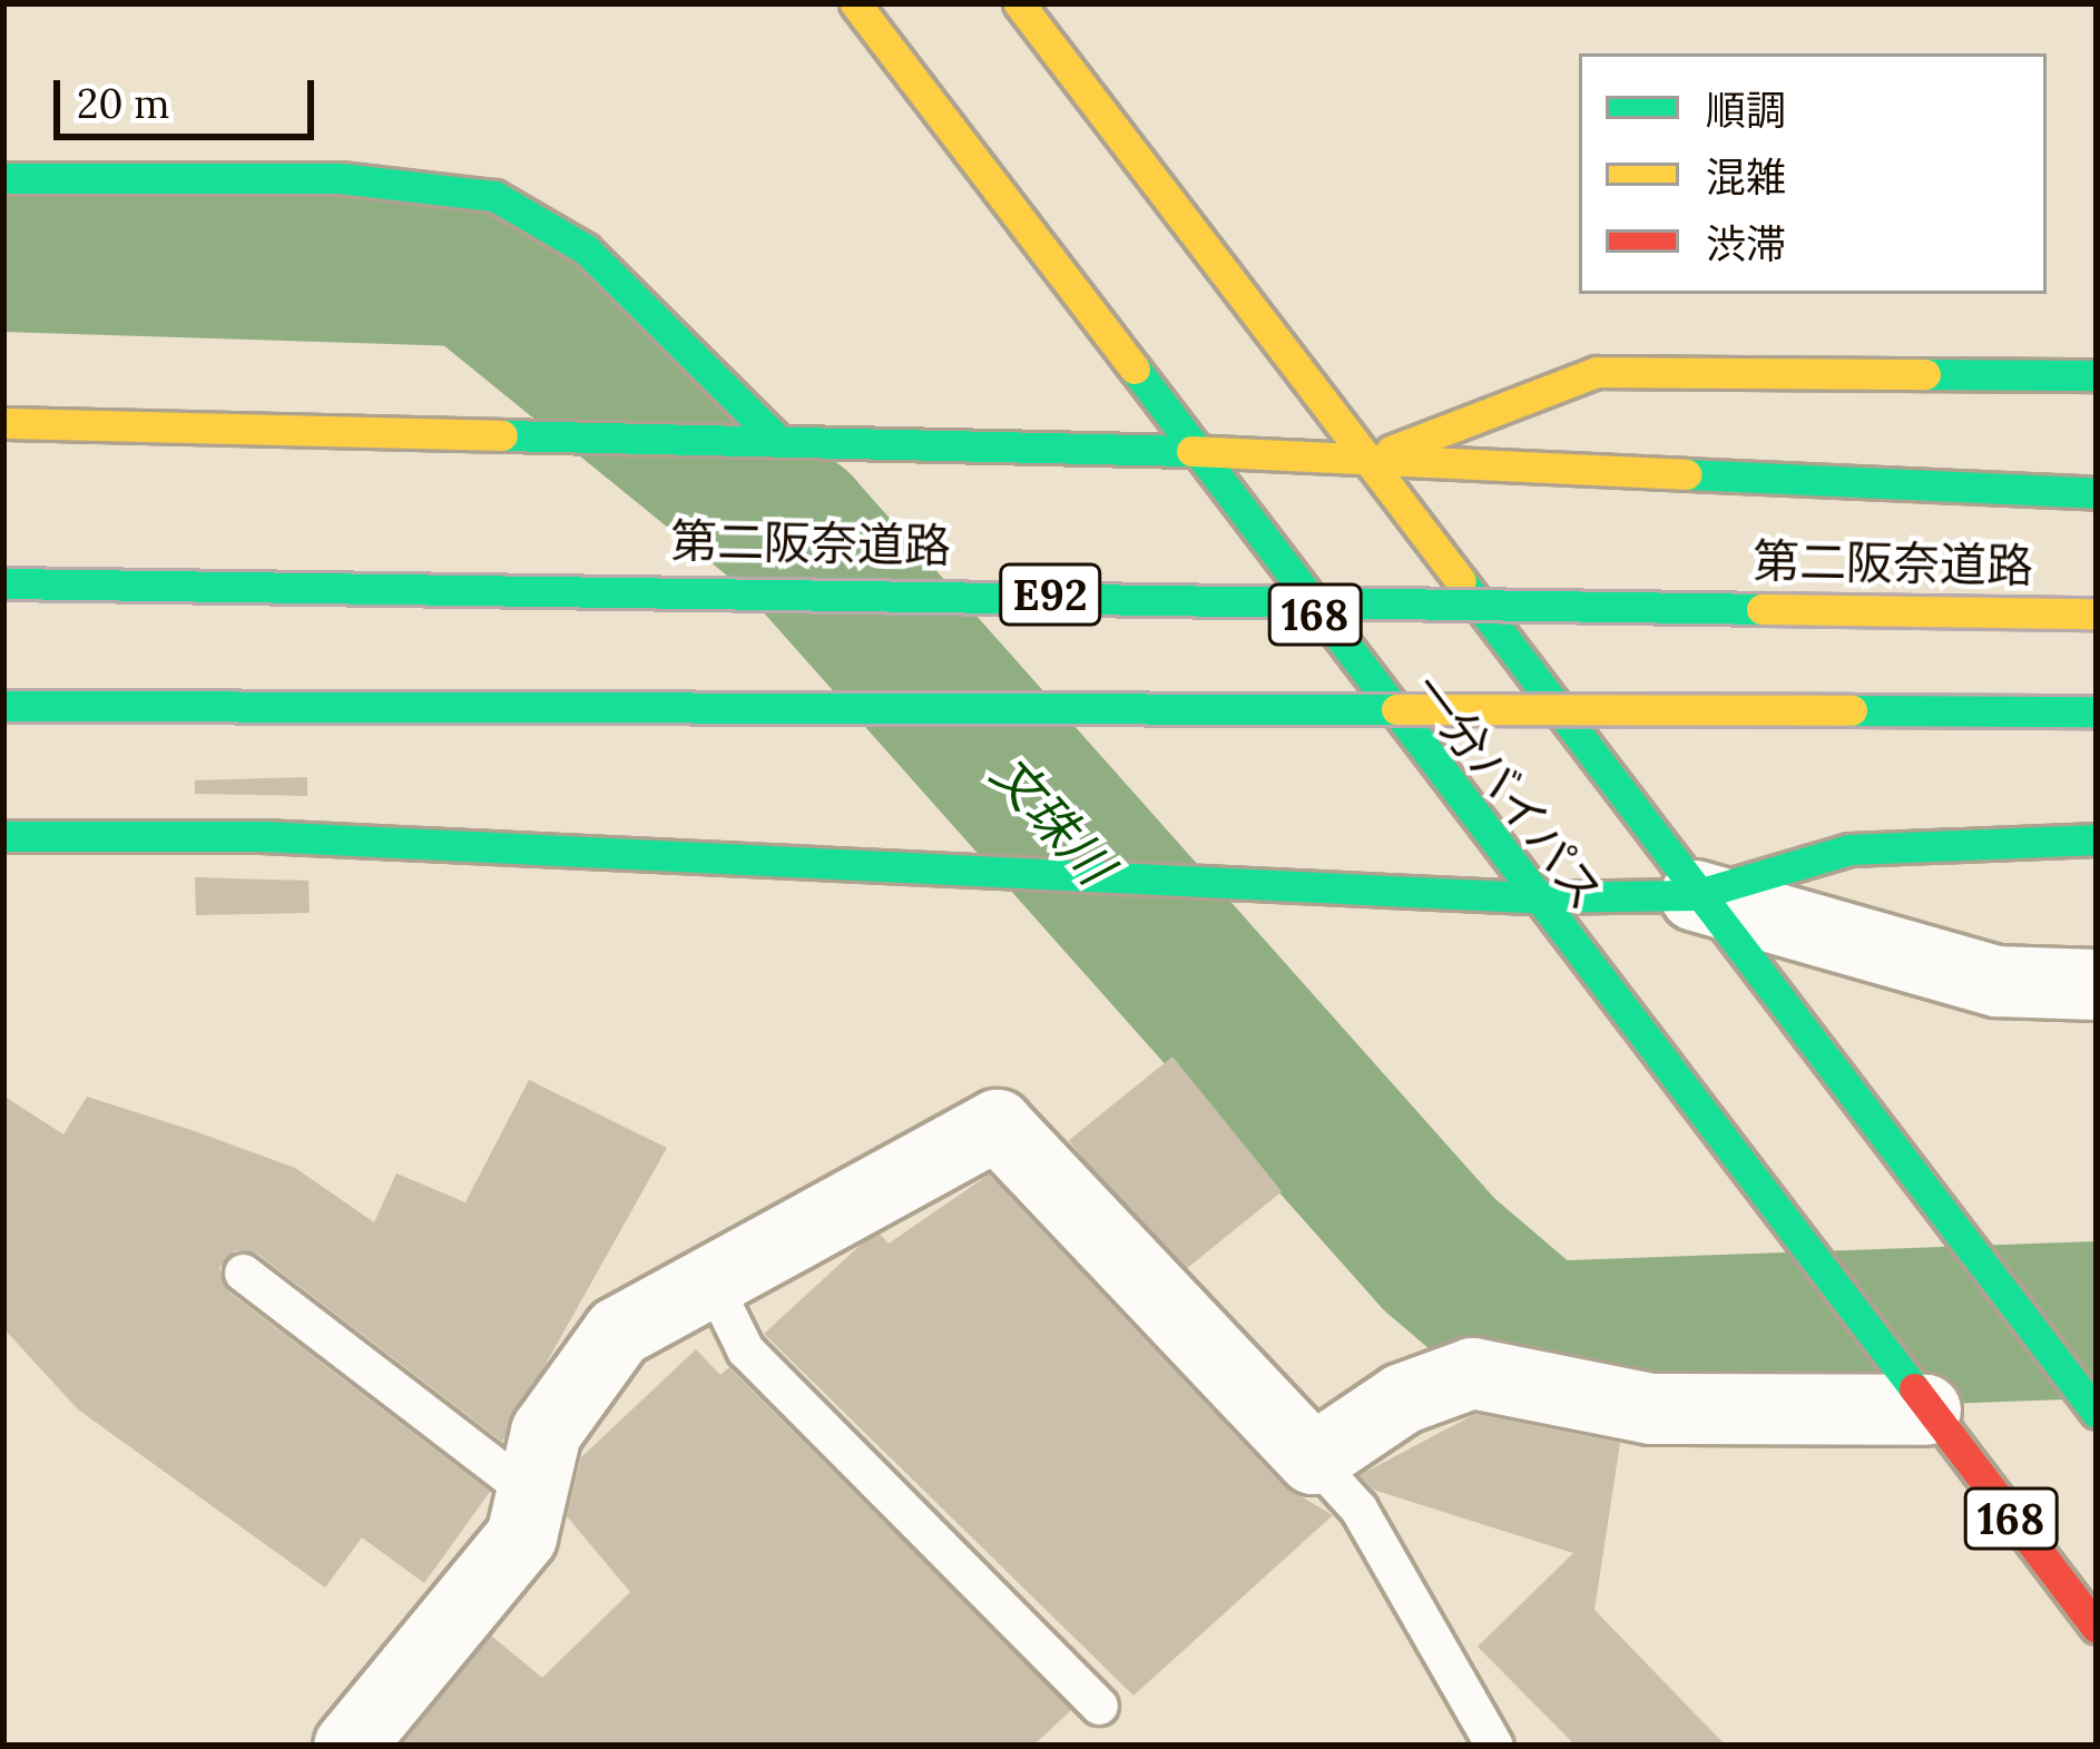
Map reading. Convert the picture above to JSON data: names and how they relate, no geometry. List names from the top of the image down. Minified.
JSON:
{"streets":{"main road":["第二阪奈道路","E92","168","一分バイパス"]},"water":["文珠川"],"legend":["順調","混雑","渋滞"],"scale_bar":"20 m"}
